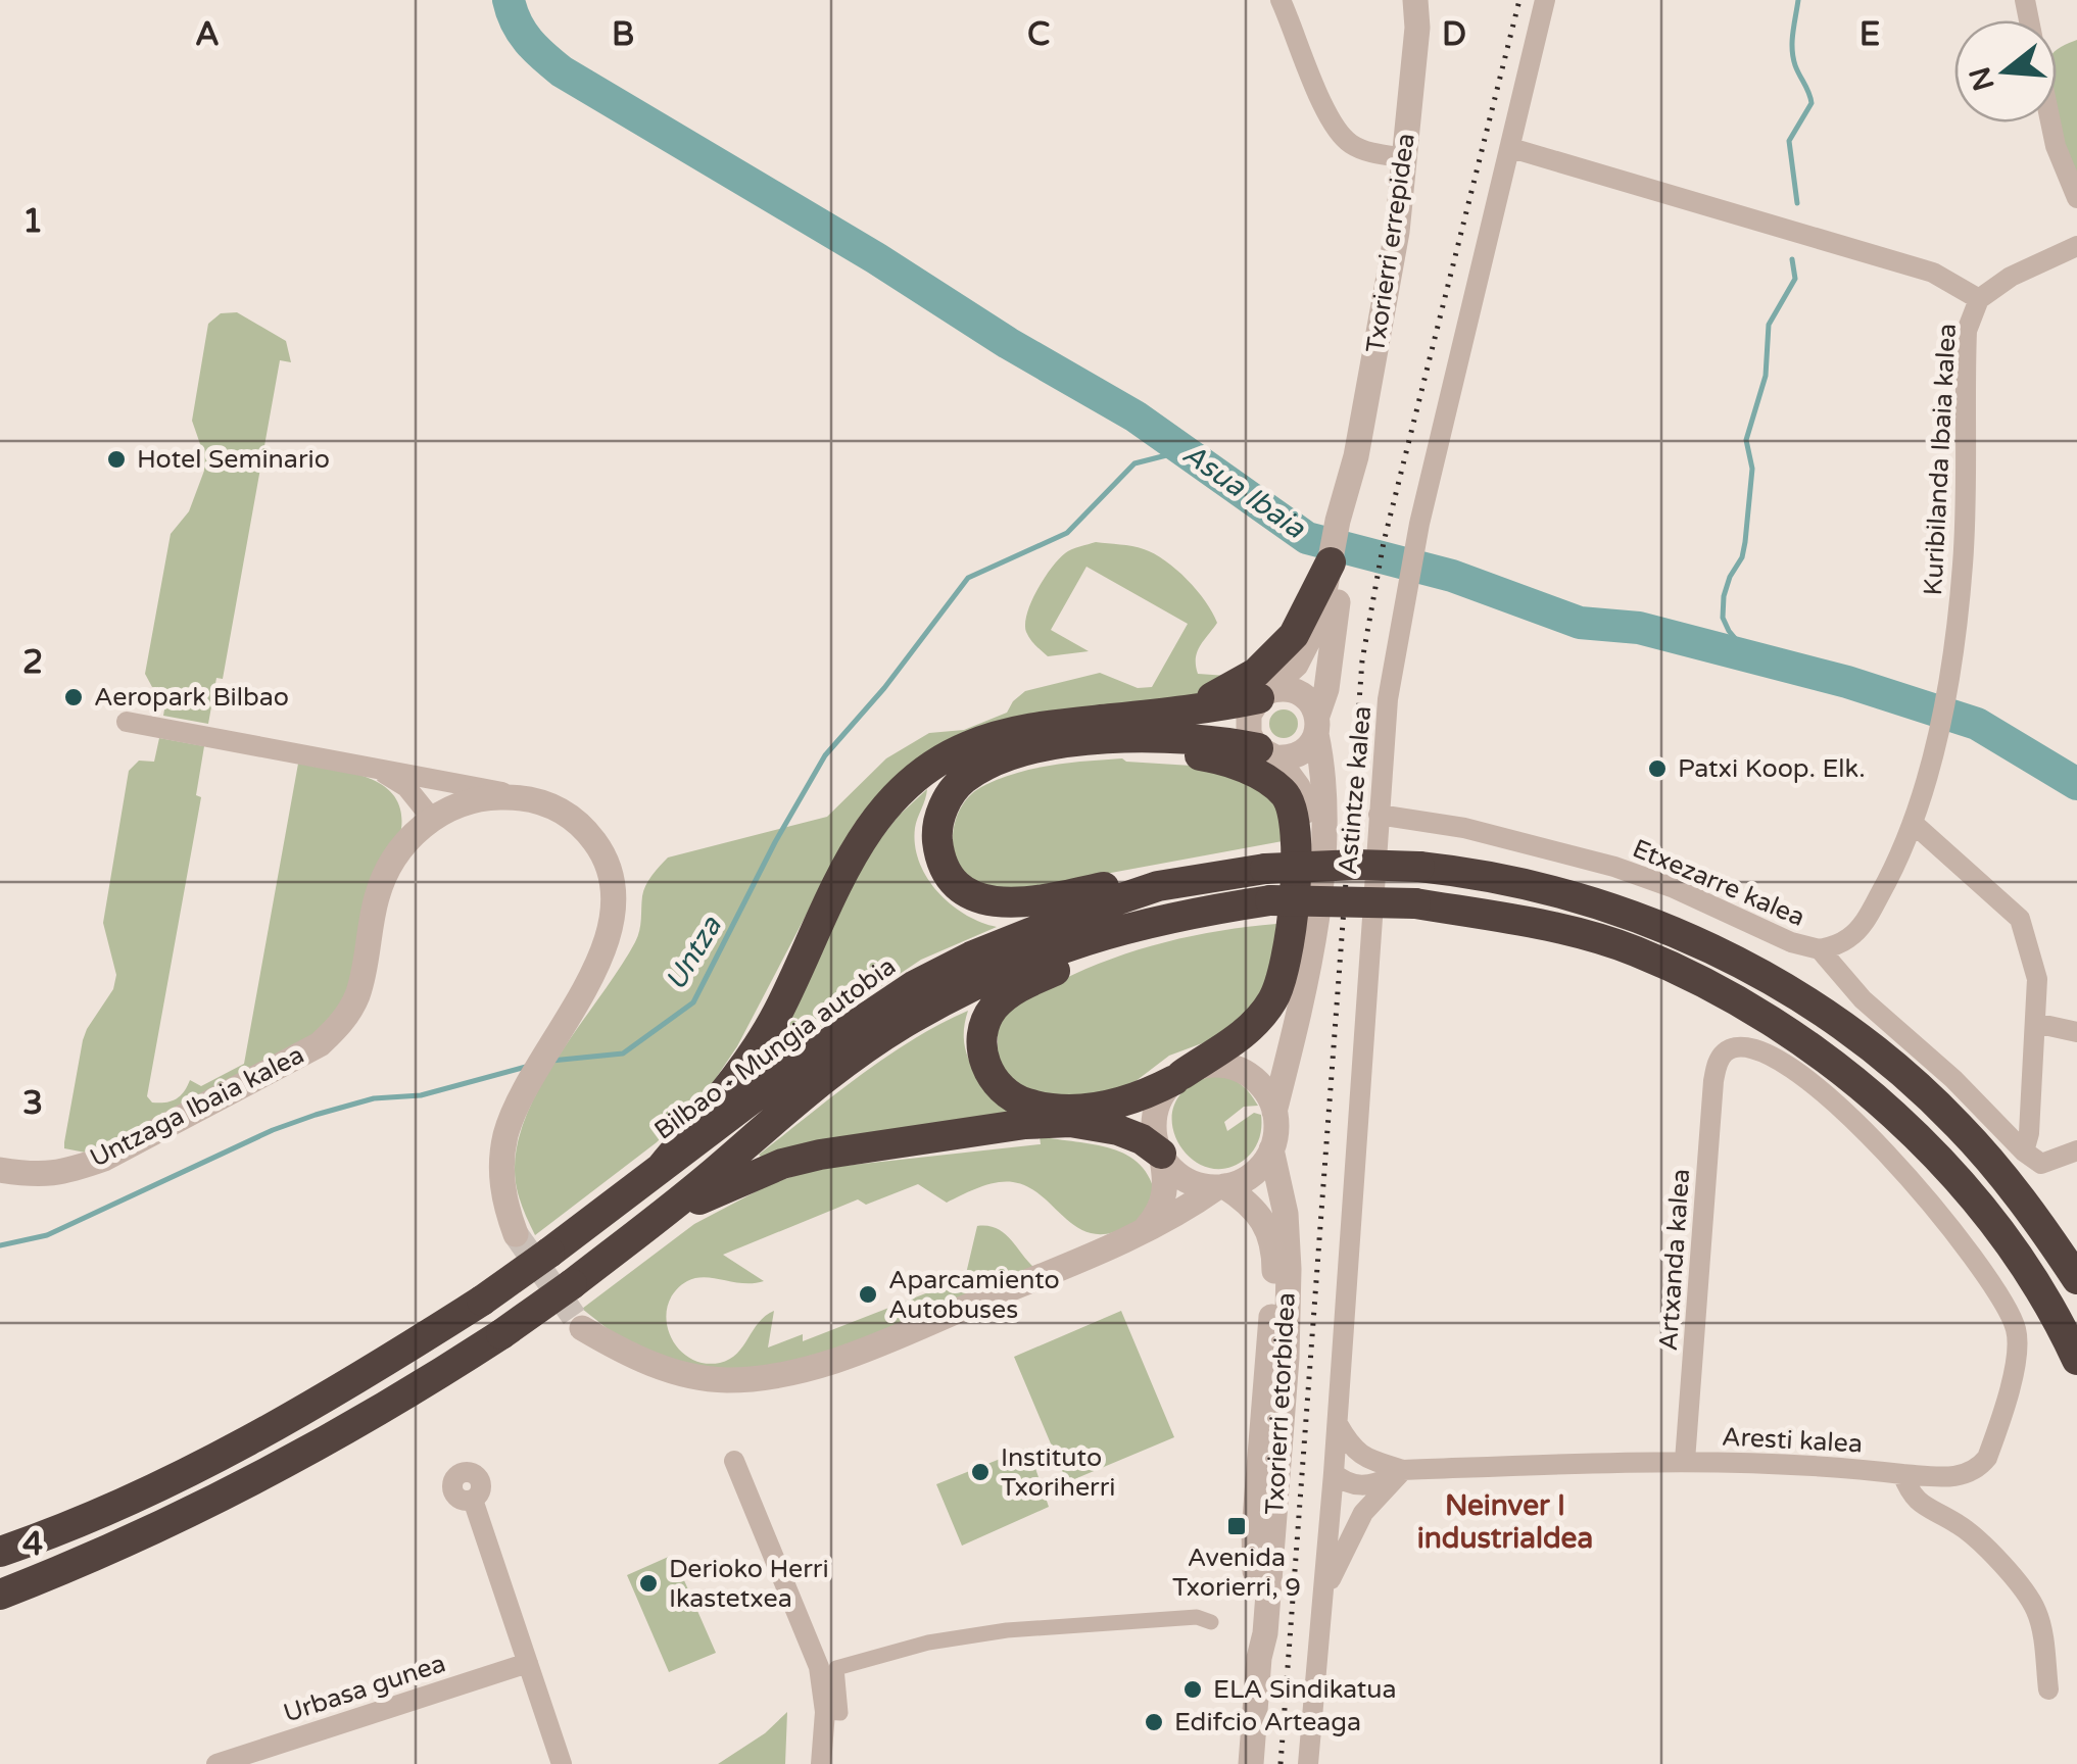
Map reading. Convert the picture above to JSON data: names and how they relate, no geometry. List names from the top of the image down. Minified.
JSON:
{"streets":{"highway":["Bilbao - Mungia autobia"],"street":["Txorierri errepidea","Kuribilanda Ibaia kalea","Astintze kalea","Etxezarre kalea","Untzaga Ibaia kalea","Artxanda kalea","Txorierri etorbidea","Aresti kalea","Urbasa gunea"]},"crossings":[["Txorierri errepidea","Txorierri etorbidea"],["Kuribilanda Ibaia kalea","Etxezarre kalea"],["Astintze kalea","Etxezarre kalea"],["Astintze kalea","Aresti kalea"],["Artxanda kalea","Aresti kalea"]],"districts":["Neinver I industrialdea"],"water":["Asua Ibaia","Untza"],"places":{"other":["Hotel Seminario","Aeropark Bilbao","Patxi Koop. Elk.","Aparcamiento Autobuses","Instituto Txoriherri","Derioko Herri Ikastetxea","ELA Sindikatua","Edifcio Arteaga"],"transit":["Avenida Txorierri, 9"]},"north":"left","grid":{"columns":["A","B","C","D","E"],"rows":["1","2","3","4"]}}
